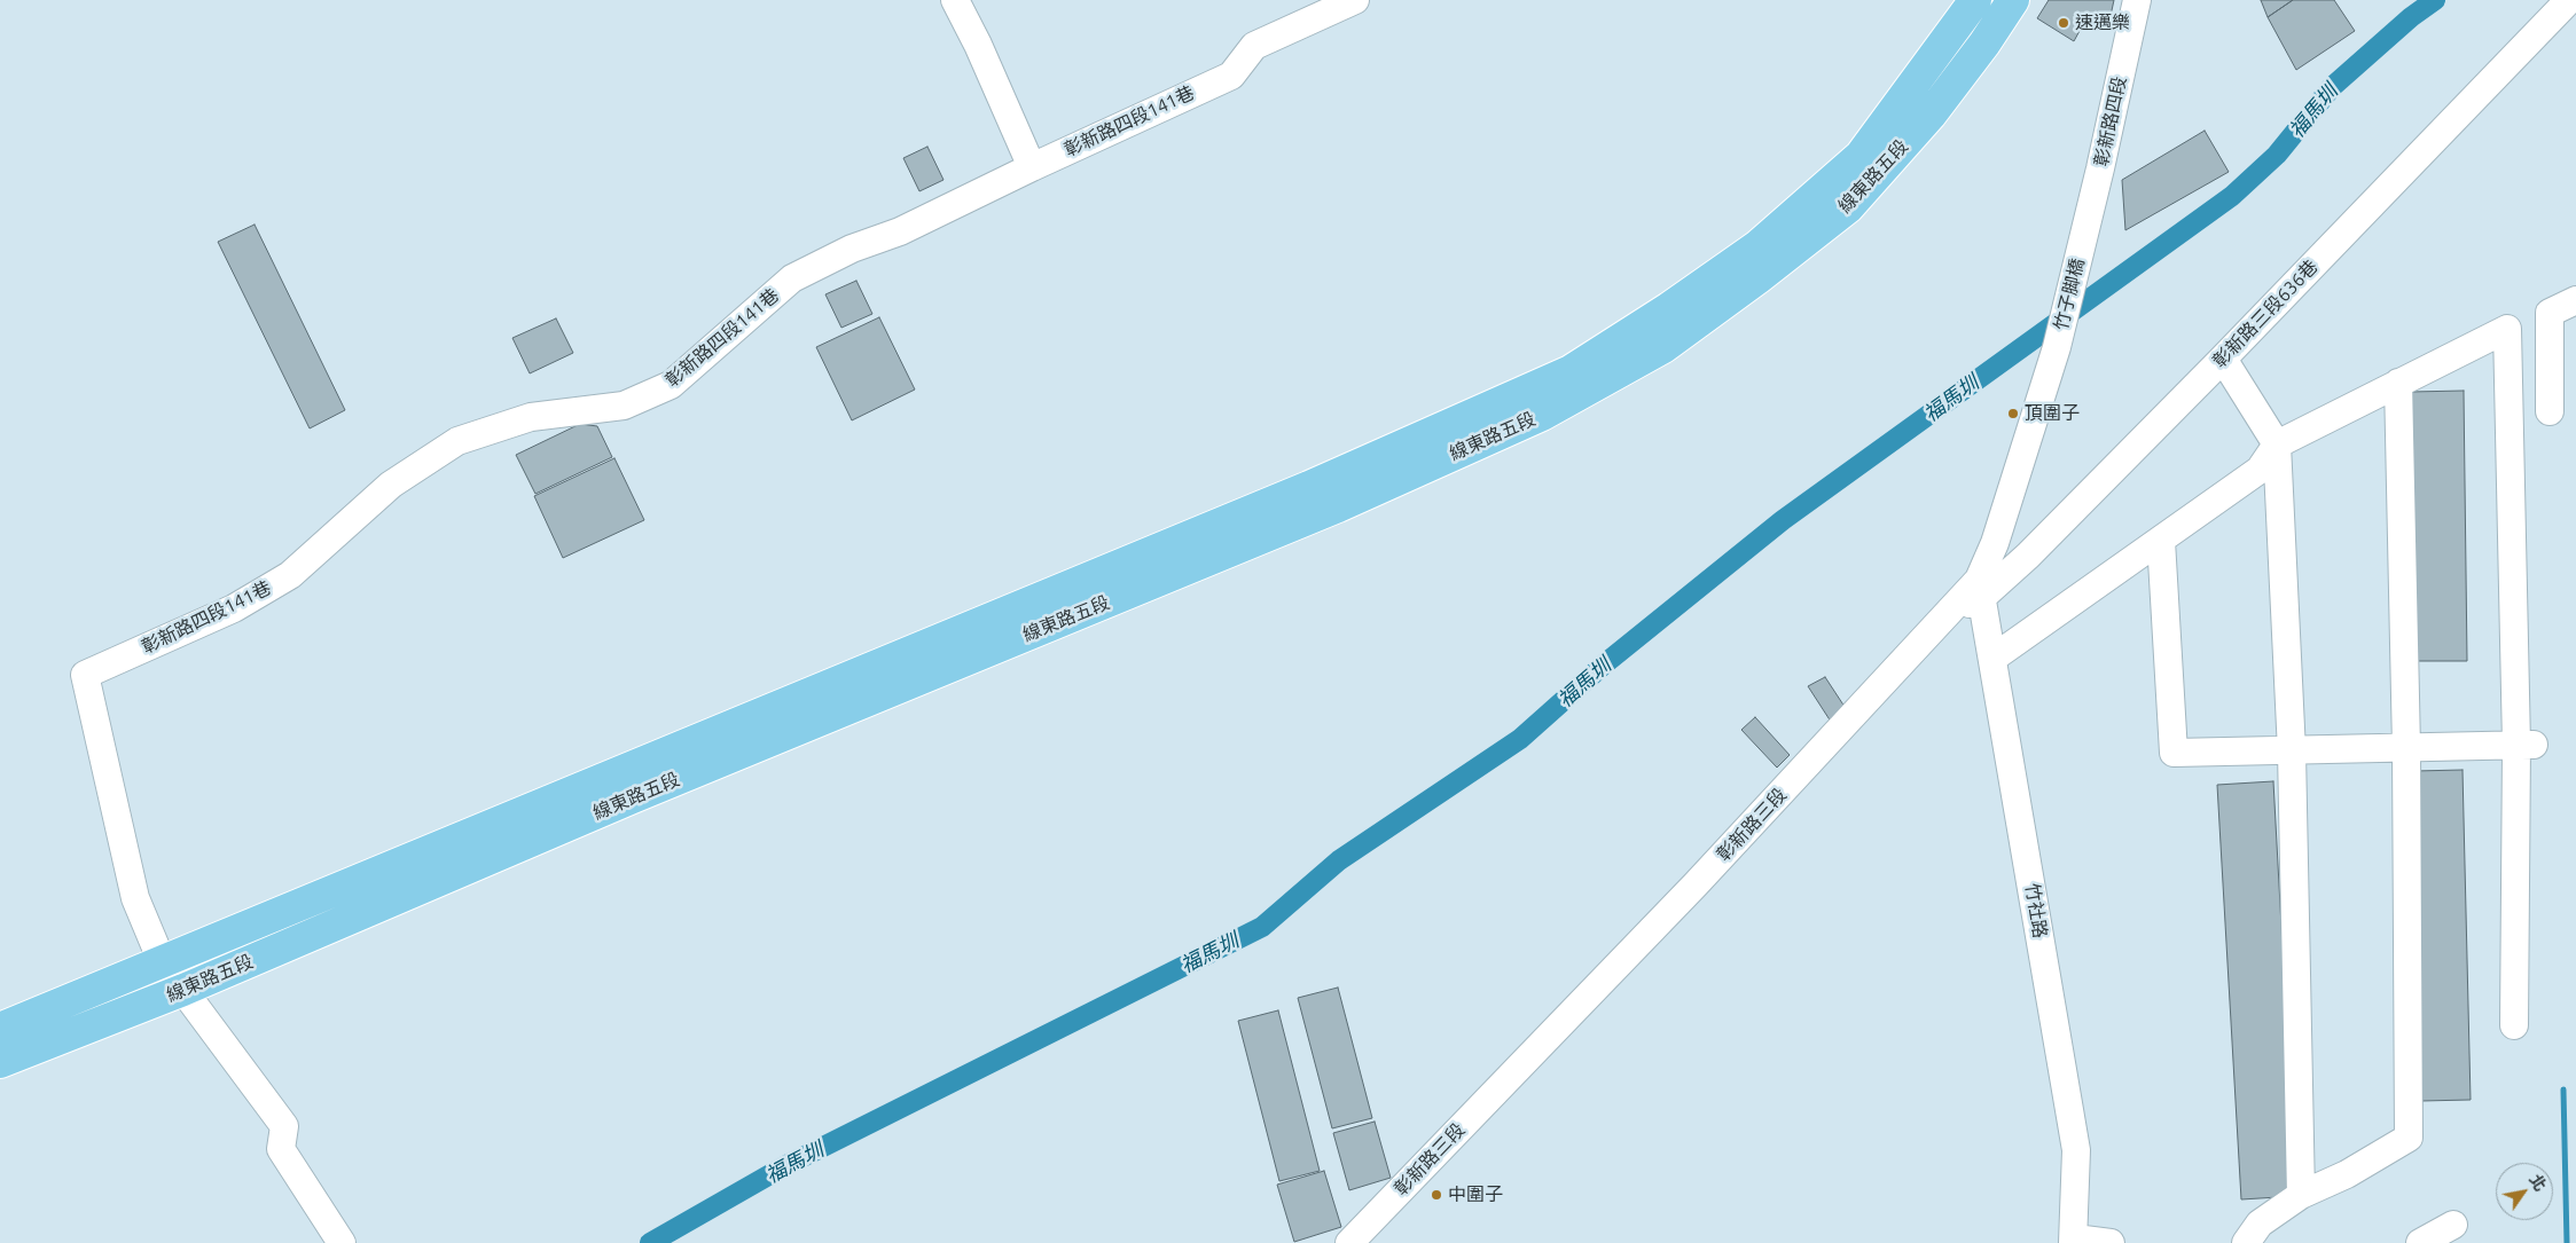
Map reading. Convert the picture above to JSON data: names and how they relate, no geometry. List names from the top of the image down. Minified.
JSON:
{"streets":{"main road":["線東路五段"],"street":["彰新路四段141巷","彰新路四段","竹子脚橋","彰新路三段636巷","彰新路三段","竹社路"]},"crossings":[["彰新路四段141巷","線東路五段"],["彰新路四段","竹子脚橋"],["竹子脚橋","彰新路三段636巷"],["竹子脚橋","竹社路"],["彰新路三段636巷","彰新路三段"],["彰新路三段636巷","竹社路"]],"water":["福馬圳"],"places":["速邁樂","頂圍子","中圍子"],"north":"top right"}
